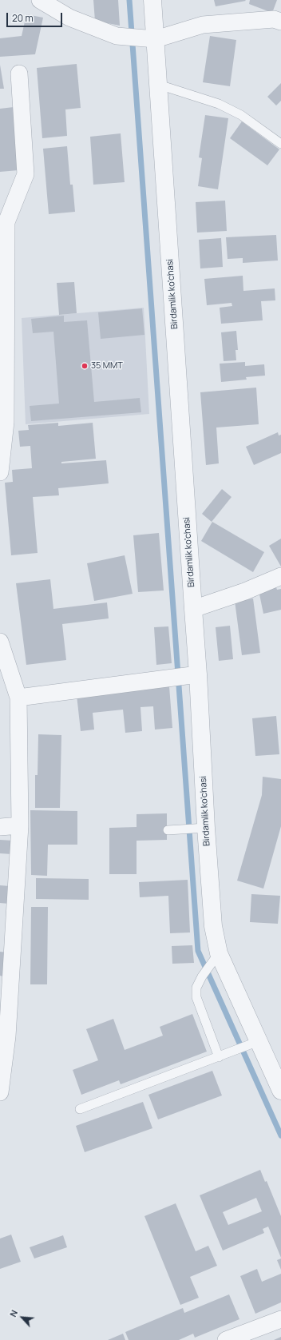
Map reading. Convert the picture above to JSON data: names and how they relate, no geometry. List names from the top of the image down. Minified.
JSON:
{"streets":{"street":["Birdamlik ko'chasi"]},"places":["35 MMT"],"scale_bar":"20 m","north":"top left"}
